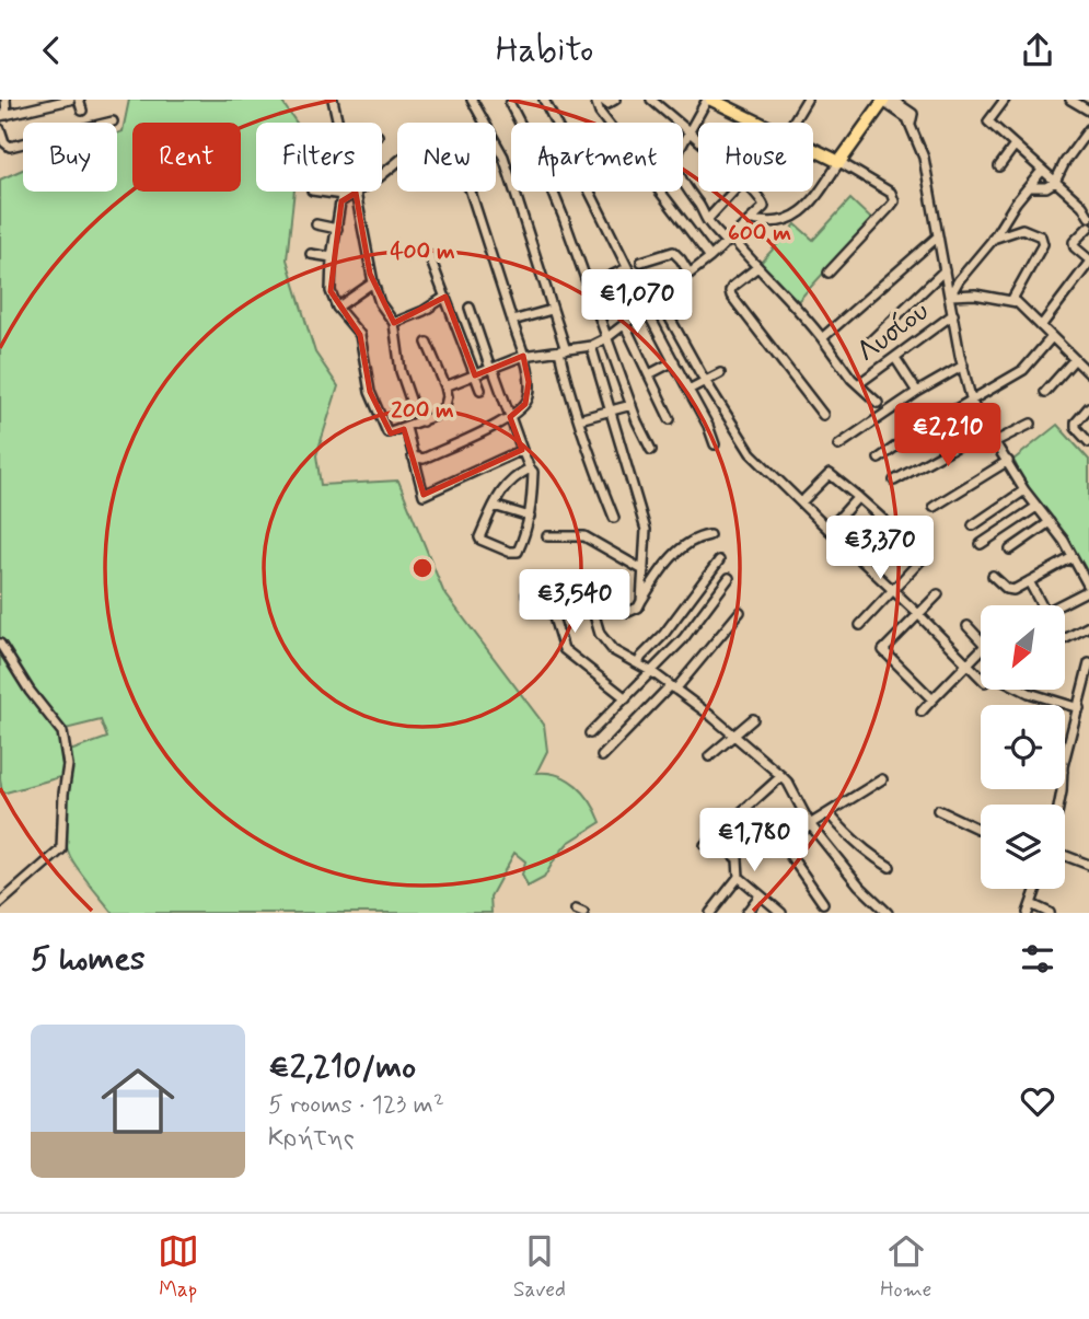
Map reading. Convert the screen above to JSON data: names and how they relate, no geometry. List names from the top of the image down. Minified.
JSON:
{"streets":{"street":["Λυσίου"]},"north":"bottom left","page":{"header":"Habito","chip":["Buy","Rent","Filters","New","Apartment","House"],"price":["€1,070","€2,210","€3,370","€3,540","€1,780"],"heading":"5 homes","list":[{"name":"€2,210/mo","note":"5 rooms · 123 m² · Κρήτης"}],"tabs":["Map","Saved","Home"]},"rings":["600 m","400 m","200 m"]}
